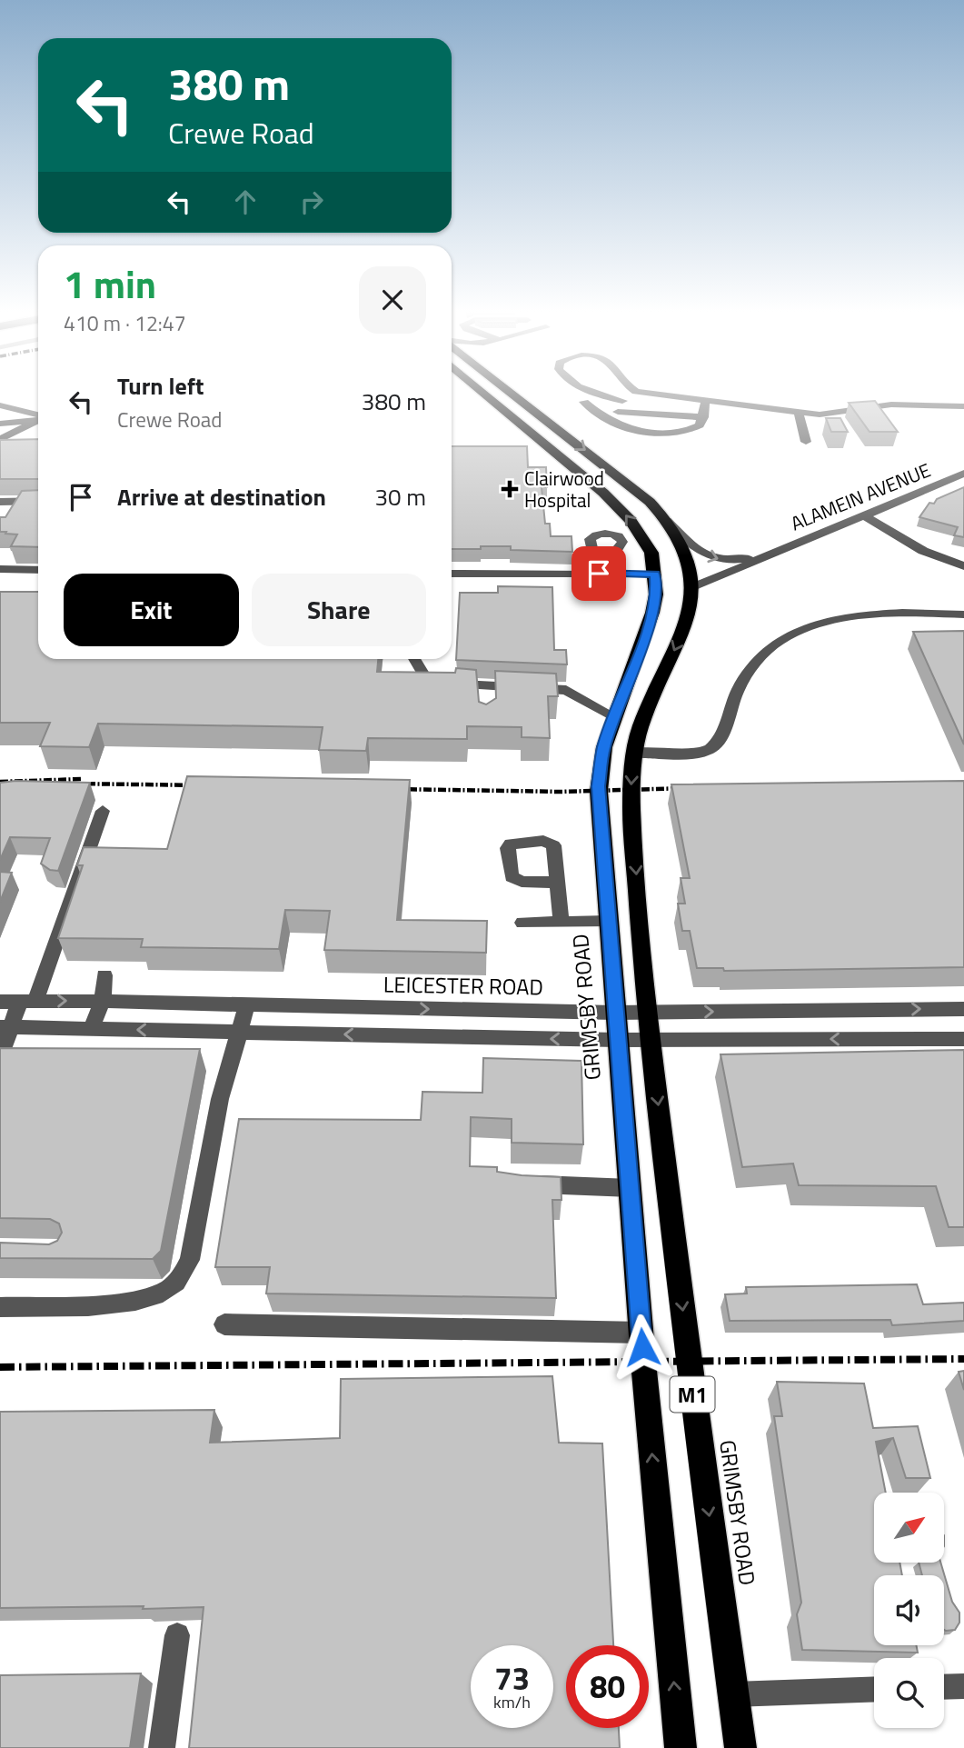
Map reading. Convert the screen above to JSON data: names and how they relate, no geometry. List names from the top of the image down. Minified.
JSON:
{"streets":{"highway":["GRIMSBY ROAD","M1"],"street":["ALAMEIN AVENUE","LEICESTER ROAD"]},"crossings":[["ALAMEIN AVENUE","GRIMSBY ROAD"],["LEICESTER ROAD","GRIMSBY ROAD"]],"places":{"health":["Clairwood Hospital"]},"north":"top right","page":{"turn":["380 m","Crewe Road"],"heading":["1 min","410 m · 12:47"],"list":[{"name":"Turn left","note":"Crewe Road","value":"380 m"},{"name":"Arrive at destination","value":"30 m"}],"buttons":["Exit","Share"],"speed":"73 km/h","limit":"80"}}
